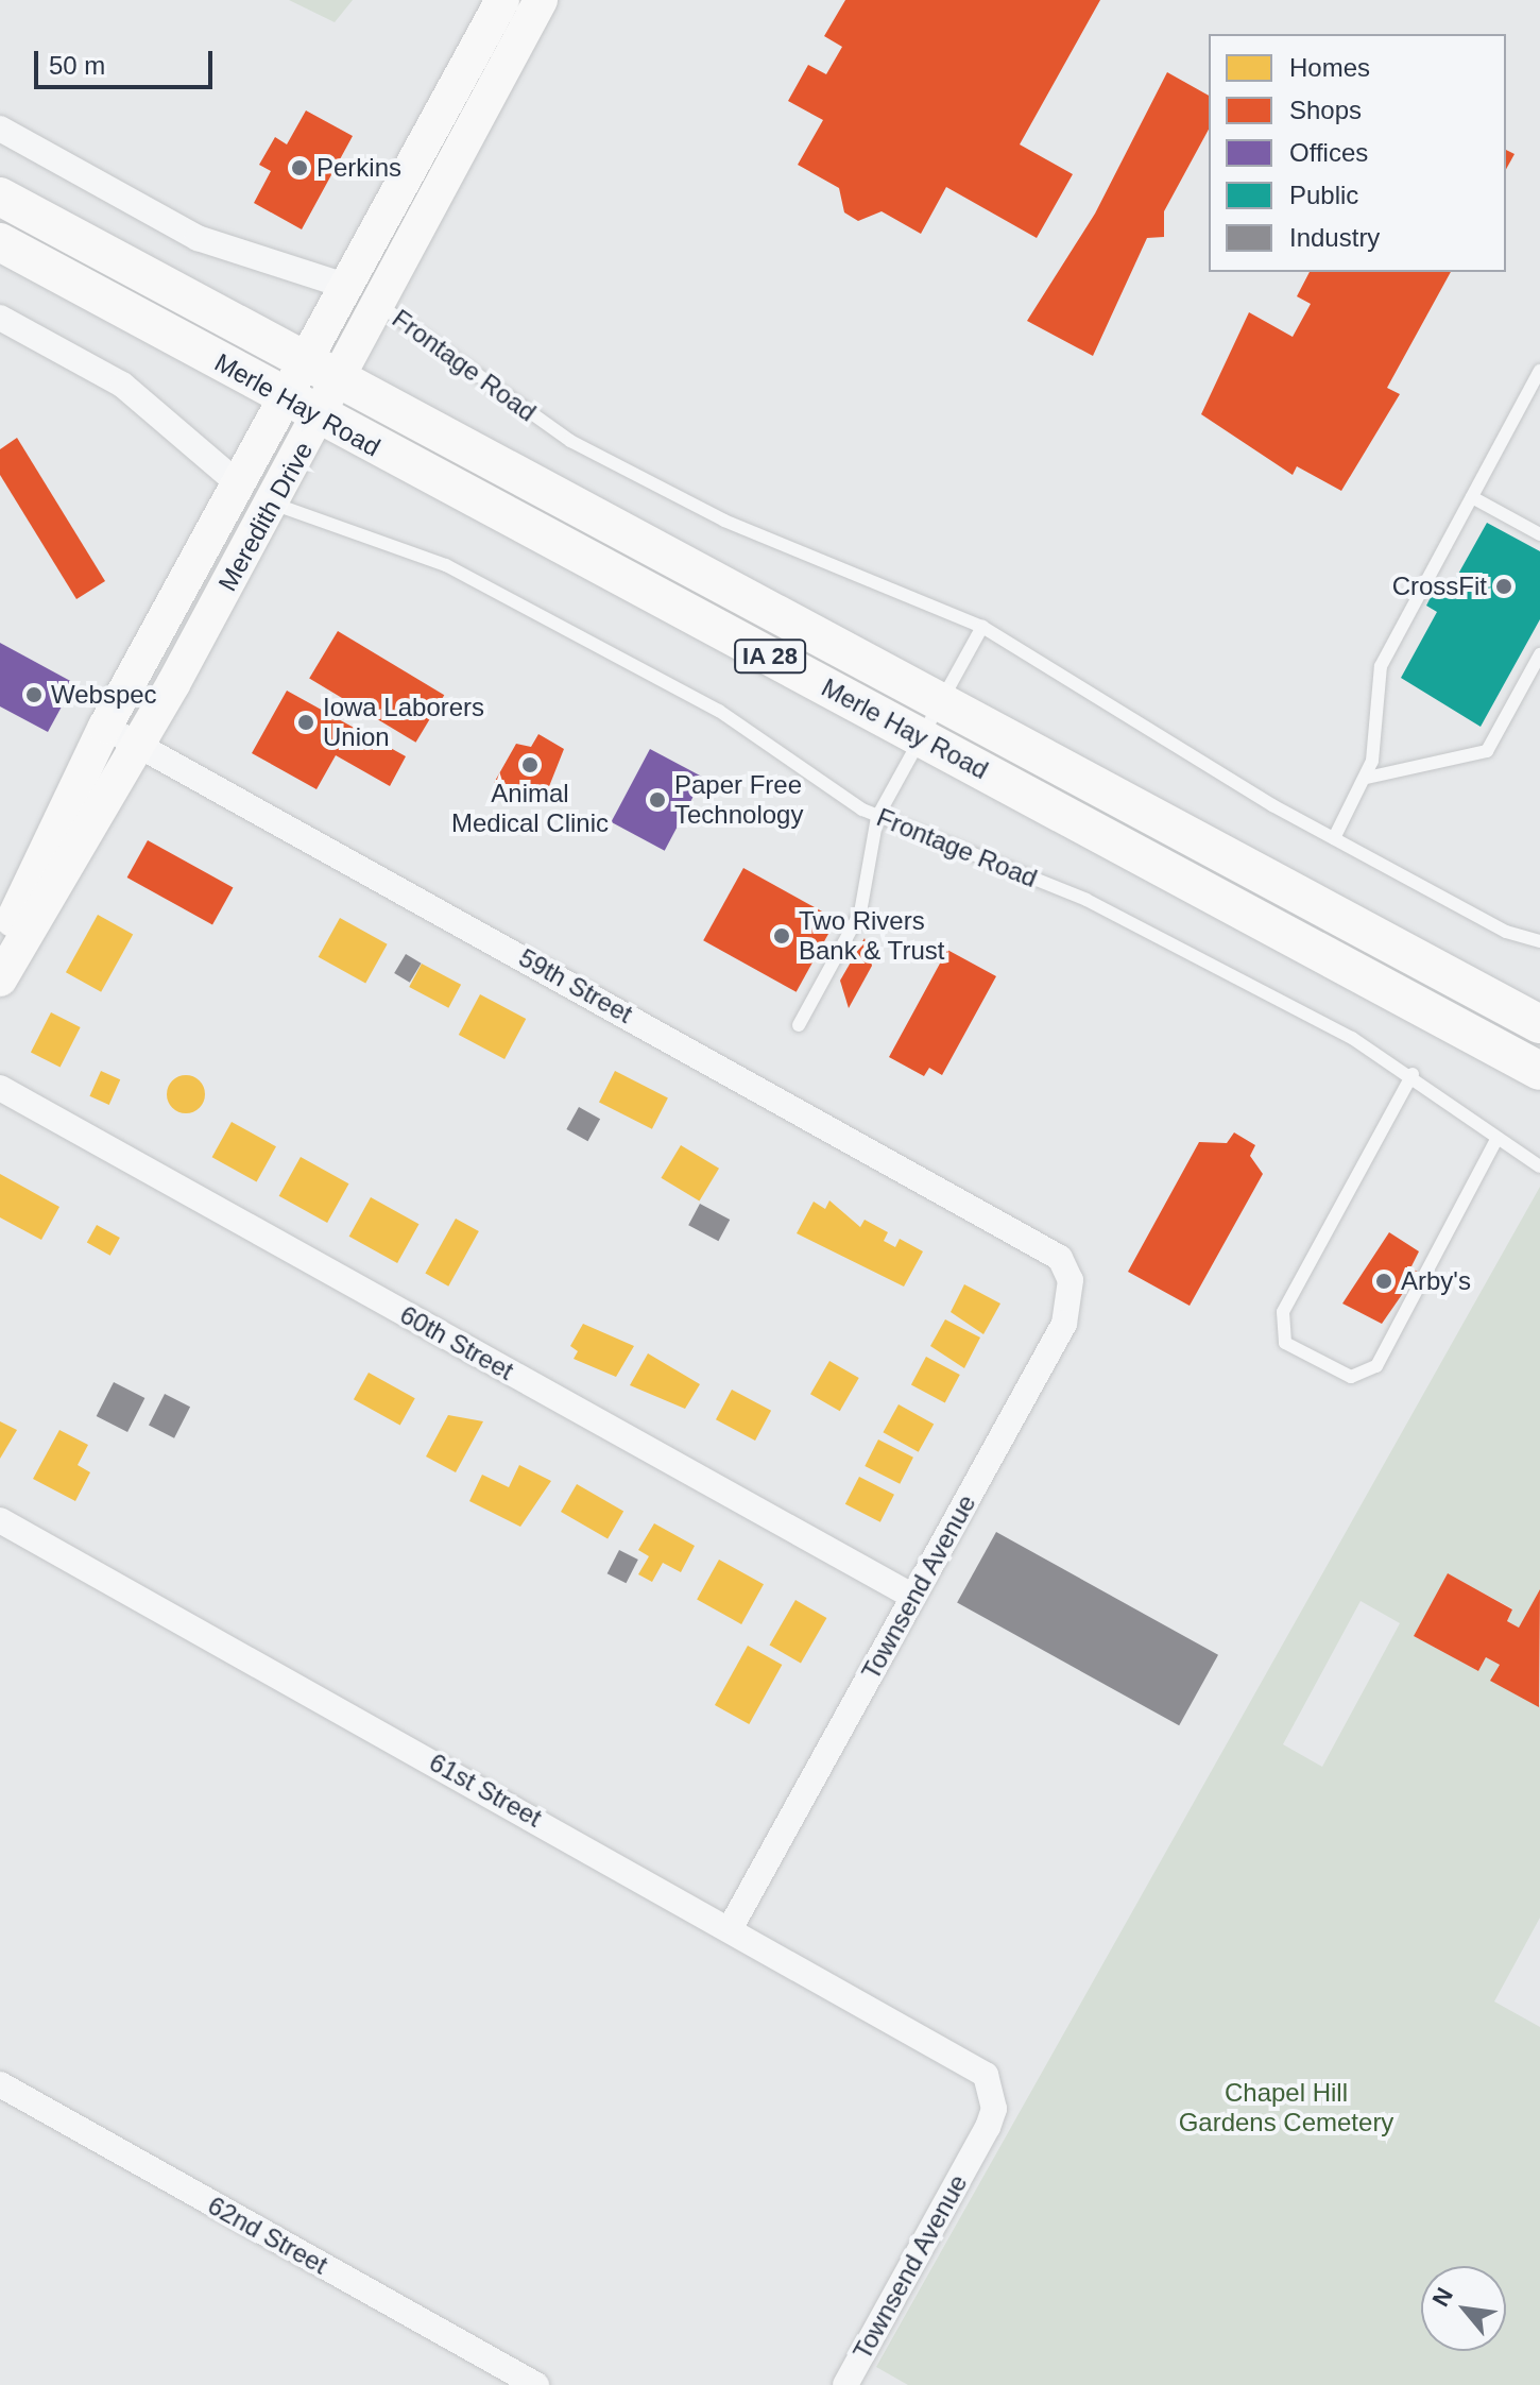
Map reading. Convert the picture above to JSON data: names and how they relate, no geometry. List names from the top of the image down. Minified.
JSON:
{"streets":{"main road":["Merle Hay Road","Meredith Drive","IA 28"],"street":["59th Street","60th Street","Townsend Avenue","61st Street","62nd Street"],"lane":["Frontage Road"]},"crossings":[["Frontage Road","Meredith Drive"],["Merle Hay Road","Meredith Drive"],["Meredith Drive","59th Street"],["59th Street","Townsend Avenue"],["60th Street","Townsend Avenue"],["Townsend Avenue","61st Street"]],"parks":["Chapel Hill Gardens Cemetery"],"places":["Perkins","CrossFit","Webspec","Iowa Laborers Union","Animal Medical Clinic","Paper Free Technology","Two Rivers Bank & Trust","Arby's"],"legend":["Homes","Shops","Offices","Public","Industry"],"scale_bar":"50 m","north":"top left"}
